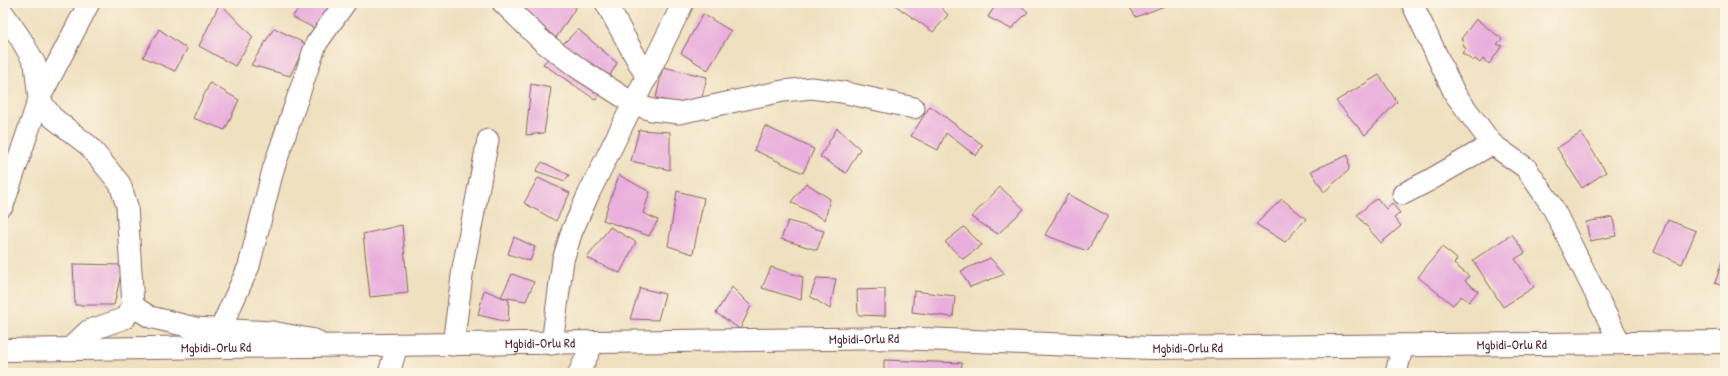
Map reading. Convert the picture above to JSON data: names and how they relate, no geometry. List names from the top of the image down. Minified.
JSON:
{"streets":{"main road":["Mgbidi-Orlu Rd"]}}
